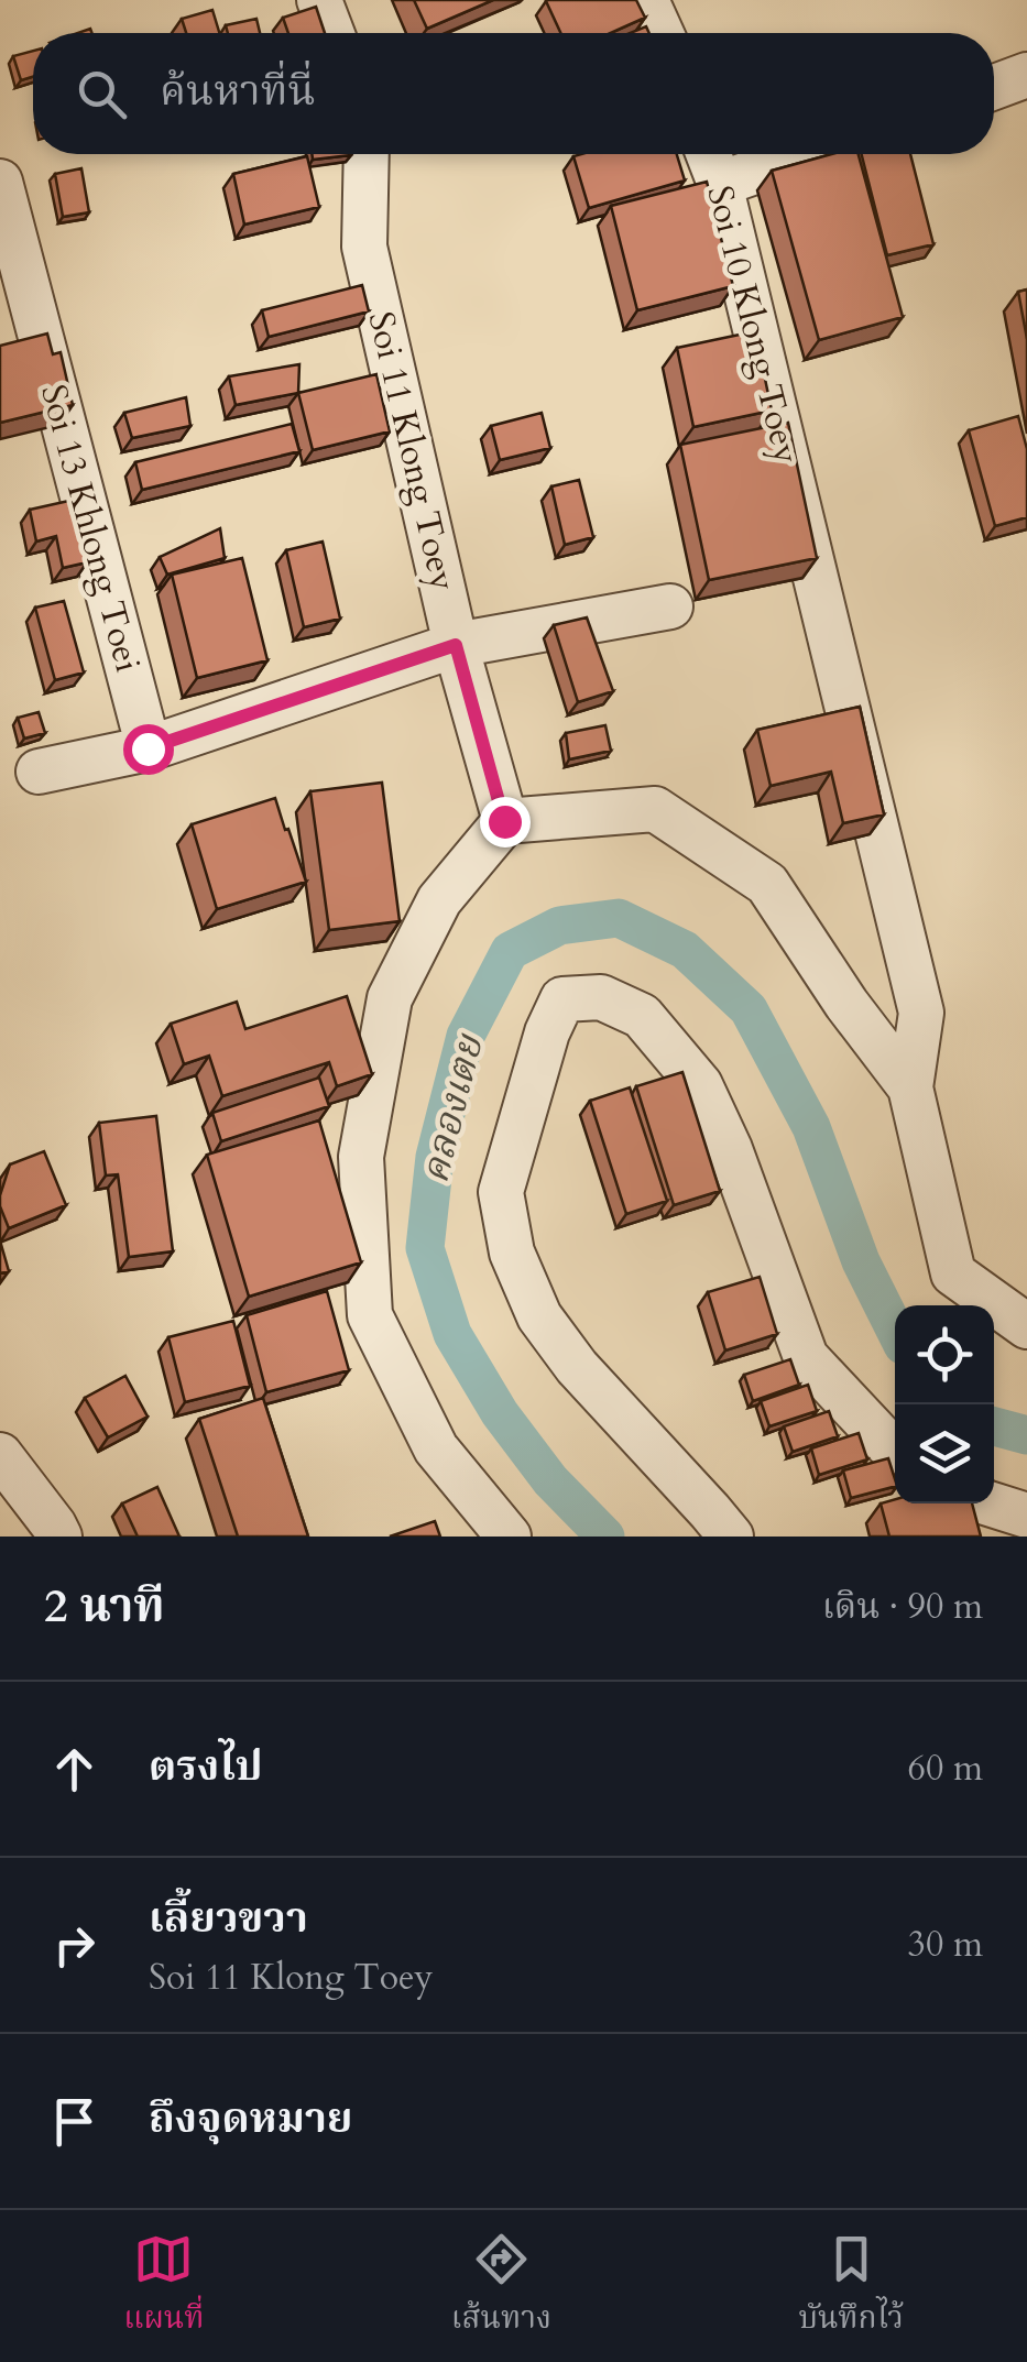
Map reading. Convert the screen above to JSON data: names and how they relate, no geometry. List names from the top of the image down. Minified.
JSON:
{"streets":{"street":["Soi 10 Klong Toey","Soi 11 Klong Toey","Soi 13 Khlong Toei"]},"water":["คลองเตย"],"page":{"search":"ค้นหาที่นี่","heading":["2 นาที","เดิน · 90 m"],"list":[["ตรงไป","60 m"],["เลี้ยวขวา","Soi 11 Klong Toey","30 m"],"ถึงจุดหมาย"],"nav":["แผนที่","เส้นทาง","บันทึกไว้"]}}
